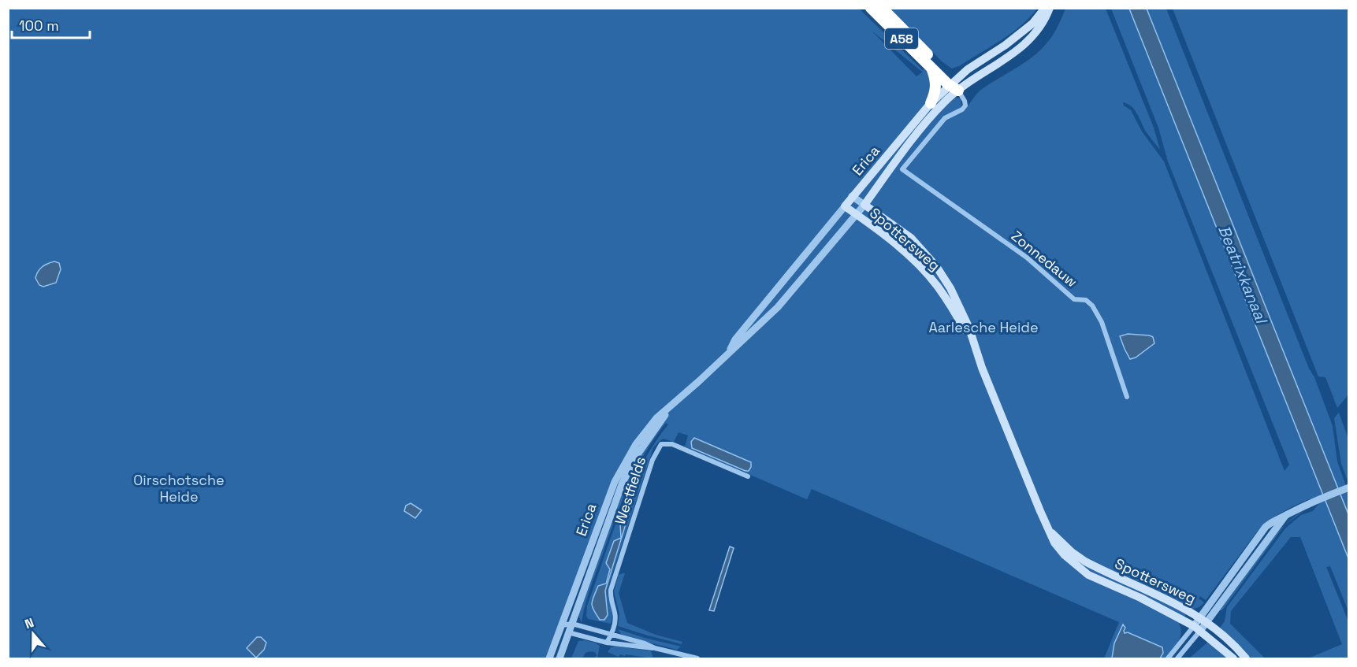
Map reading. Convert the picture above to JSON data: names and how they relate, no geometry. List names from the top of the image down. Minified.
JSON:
{"streets":{"highway":["A58"],"main road":["Erica","Spottersweg"],"street":["Zonnedauw","Westfields"]},"crossings":[["A58","Erica"],["A58","Zonnedauw"],["Erica","Spottersweg"],["Erica","Zonnedauw"]],"water":["Beatrixkanaal"],"parks":["Aarlesche Heide","Oirschotsche Heide"],"scale_bar":"100 m","north":"top"}
